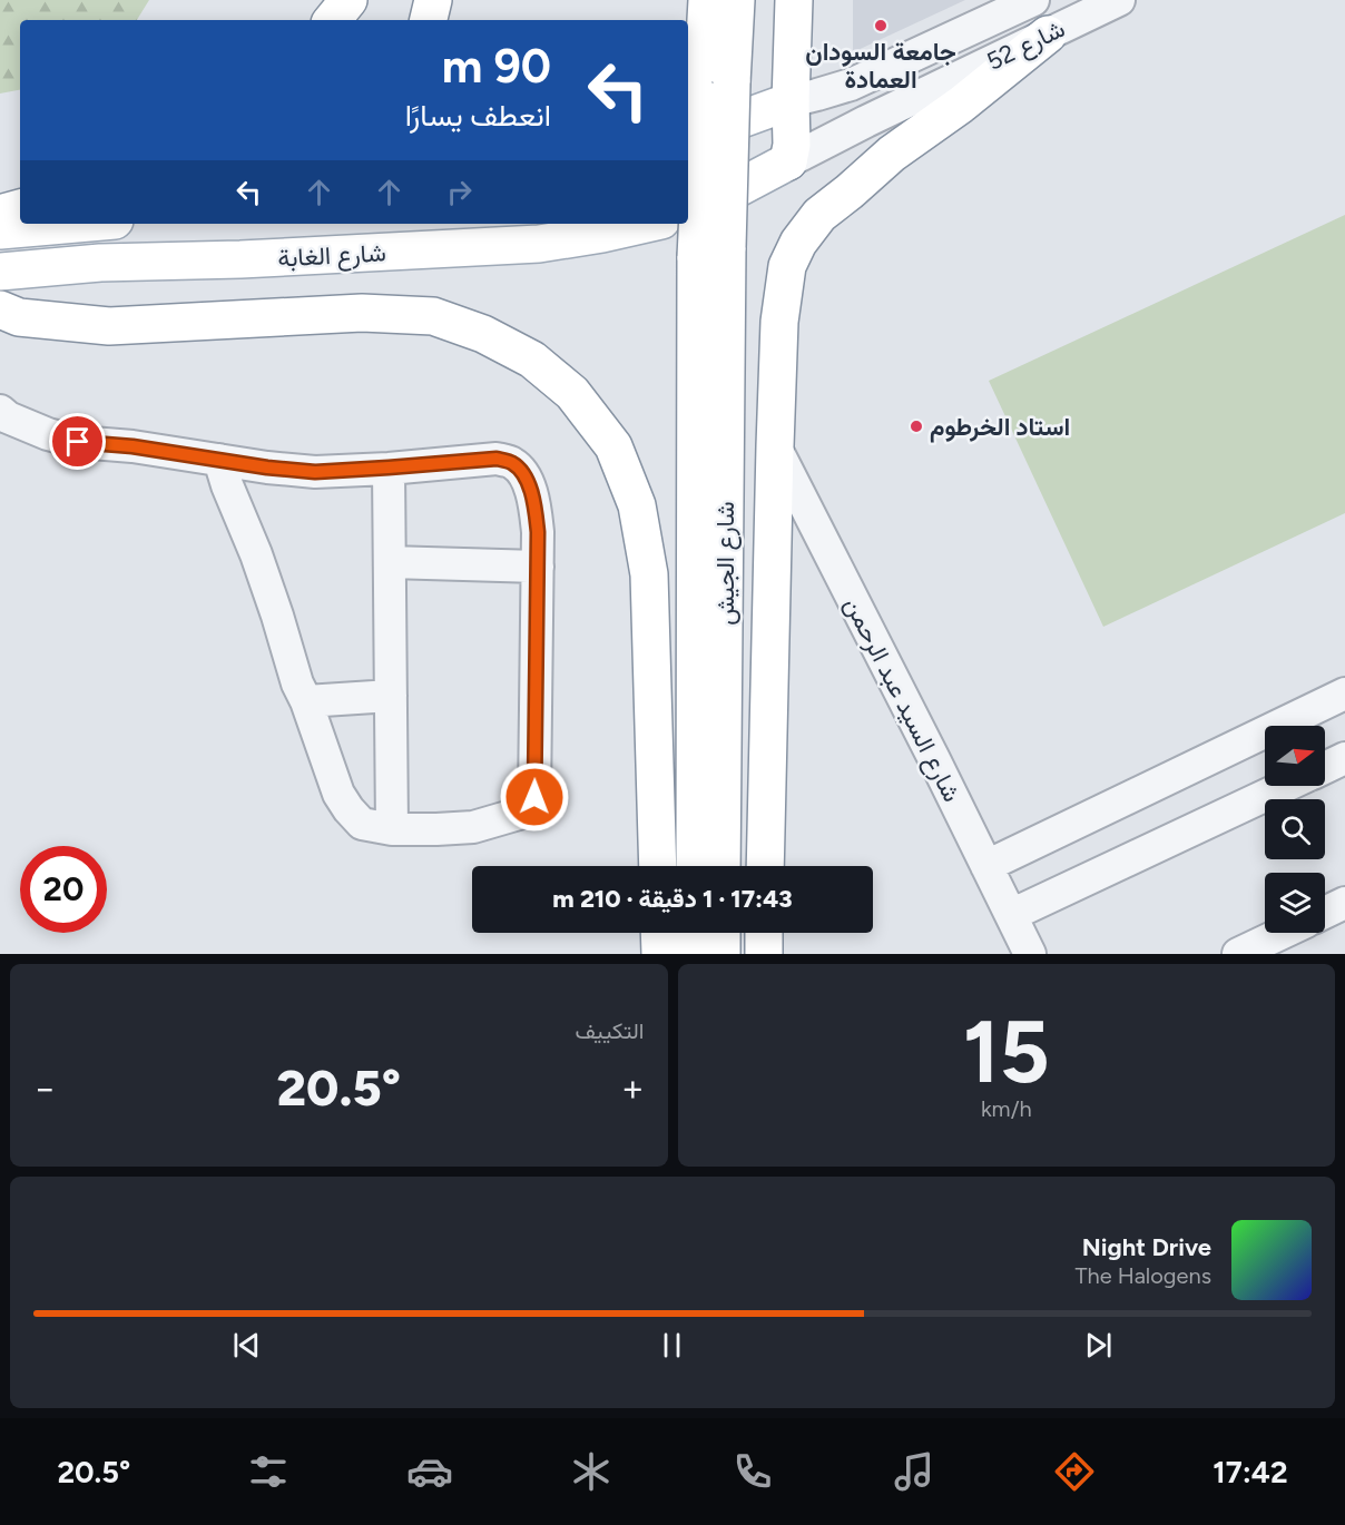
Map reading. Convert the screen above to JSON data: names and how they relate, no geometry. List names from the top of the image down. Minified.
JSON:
{"streets":{"main road":["شارع الغابة","شارع الجيش"],"street":["شارع 52","شارع السيد عبد الرحمن"]},"places":["جامعة السودان العمادة","استاد الخرطوم"],"north":"right","page":{"turn":["90 m","انعطف يسارًا"],"limit":"20","trip":"17:43 · 1 دقيقة · 210 m","tile":[["15","km/h"],"التكييف"],"heat":["−","20.5°","+"],"song":["Night Drive","The Halogens"],"tabs":["17:42","20.5°"]}}
